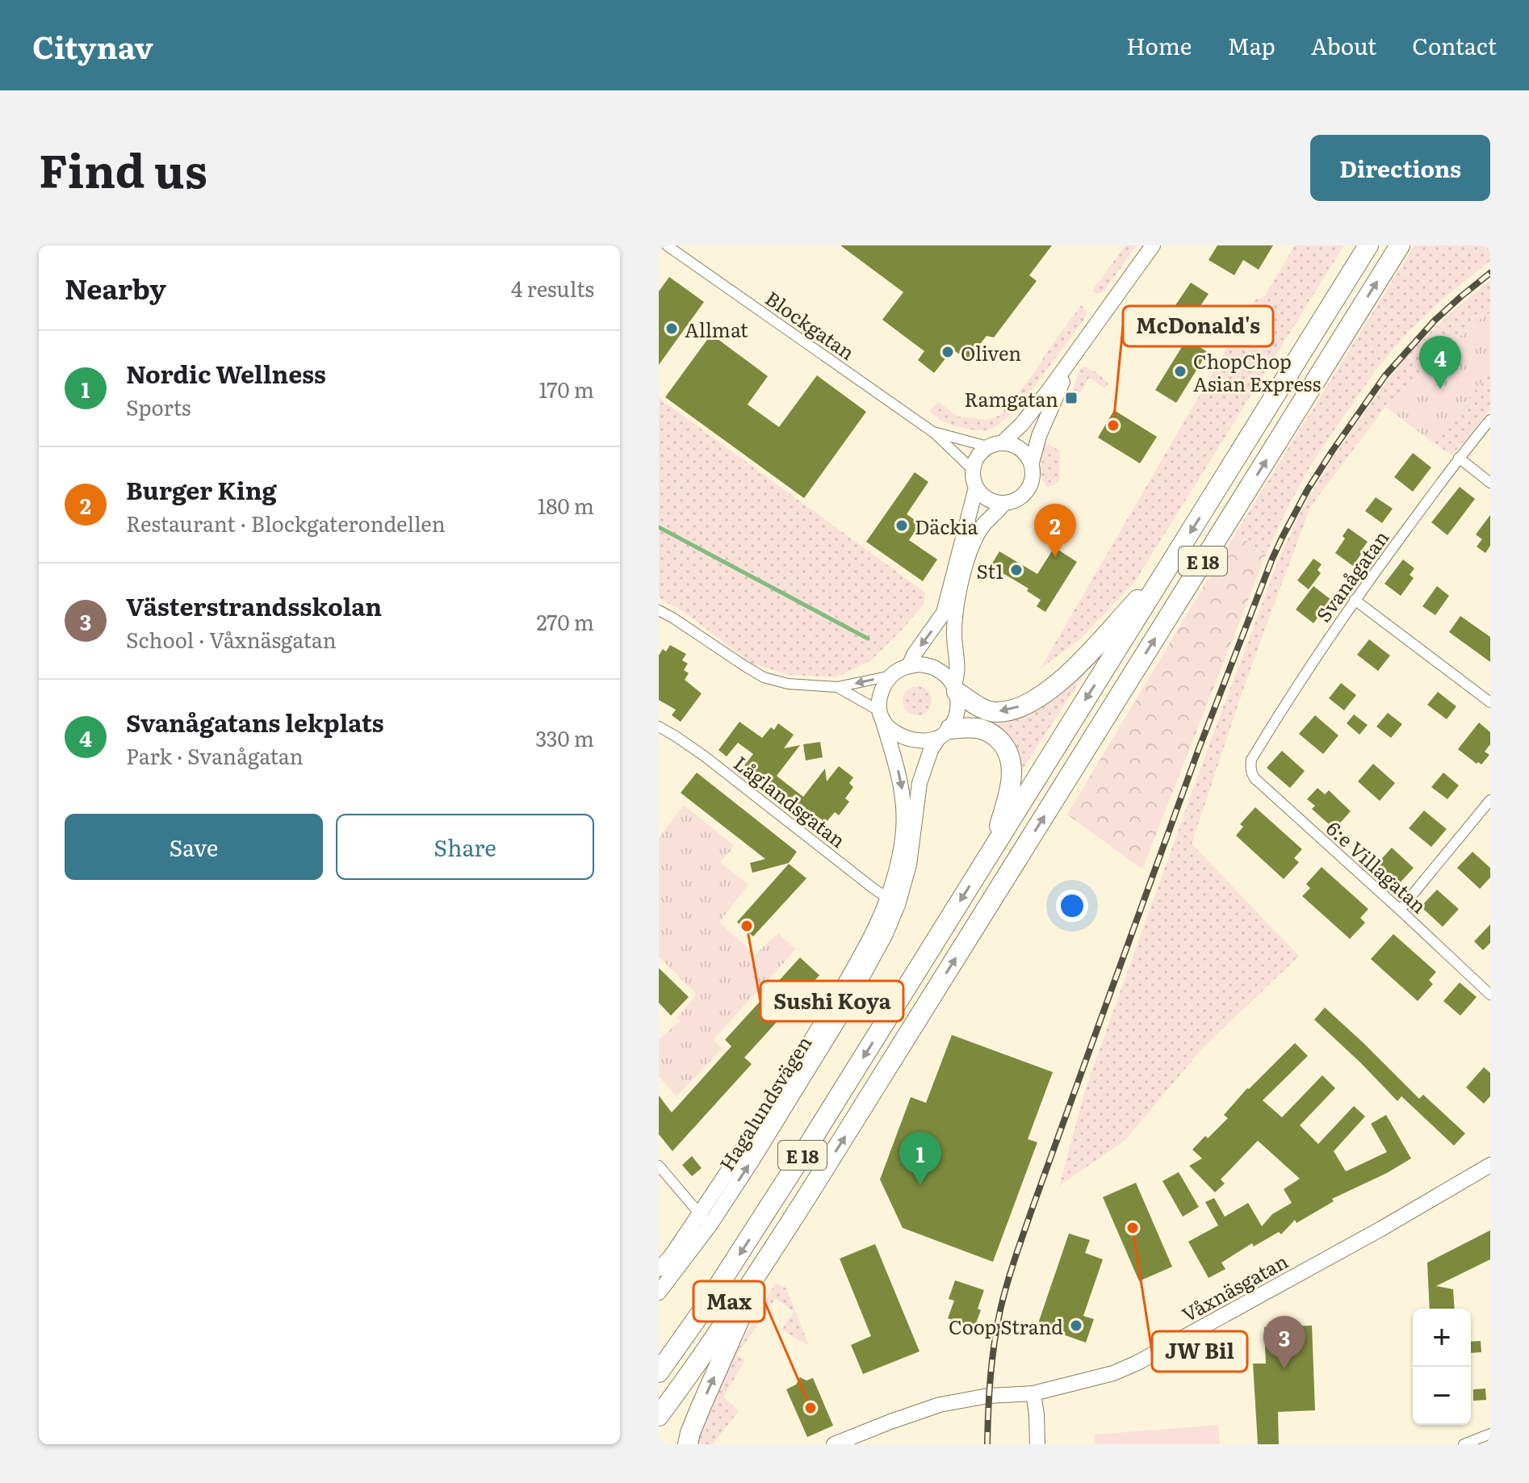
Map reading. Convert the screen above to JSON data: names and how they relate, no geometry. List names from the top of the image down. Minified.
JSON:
{"streets":{"highway":["E 18"],"street":["Blockgatan","Svanågatan","Låglandsgatan","6:e Villagatan","Hagalundsvägen","Våxnäsgatan"]},"crossings":[["Blockgatan","Hagalundsvägen"],["Svanågatan","6:e Villagatan"],["Låglandsgatan","Hagalundsvägen"]],"places":{"other":["Allmat","Oliven","ChopChop Asian Express","McDonald's","Däckia","St1","Sushi Koya","JW Bil","Coop Strand","Max"],"transit":["Ramgatan"]},"page":{"header":"Citynav","nav":["Home","Map","About","Contact"],"title":"Find us","buttons":["Directions",["Save","Share"]],"heading":["Nearby","4 results"],"list":[{"mark":"1","name":"Nordic Wellness","note":"Sports","value":"170 m"},{"mark":"2","name":"Burger King","note":"Restaurant · Blockgaterondellen","value":"180 m"},{"mark":"3","name":"Västerstrandsskolan","note":"School · Våxnäsgatan","value":"270 m"},{"mark":"4","name":"Svanågatans lekplats","note":"Park · Svanågatan","value":"330 m"}],"pins":["4","2","1","3"],"map_buttons":["+","−"]}}
